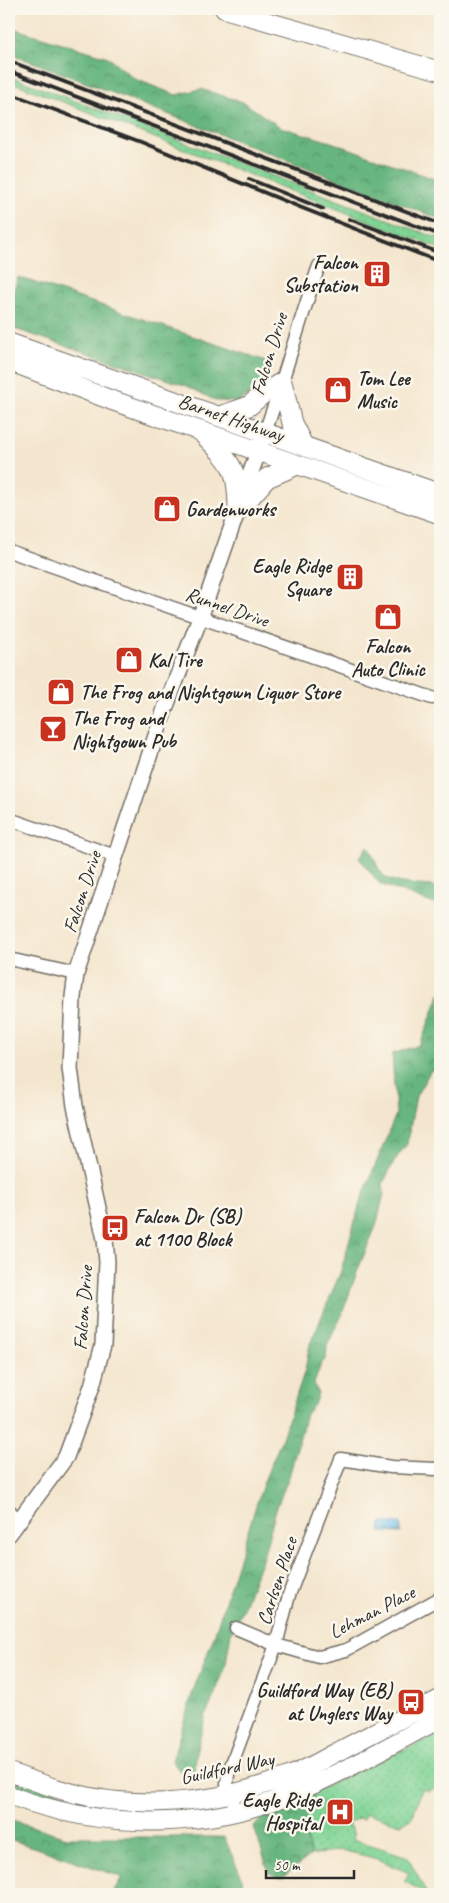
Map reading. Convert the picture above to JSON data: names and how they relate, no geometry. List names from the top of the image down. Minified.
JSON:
{"streets":{"main road":["Barnet Highway","Guildford Way"],"street":["Falcon Drive","Runnel Drive","Carlsen Place","Lehman Place"]},"crossings":[["Falcon Drive","Barnet Highway"],["Falcon Drive","Runnel Drive"],["Carlsen Place","Lehman Place"],["Carlsen Place","Guildford Way"]],"places":{"building":["Falcon Substation","Eagle Ridge Square"],"shop":["Tom Lee Music","Gardenworks","Falcon Auto Clinic","Kal Tire","The Frog and Nightgown Liquor Store"],"bar":["The Frog and Nightgown Pub"],"bus stop":["Falcon Dr (SB) at 1100 Block","Guildford Way (EB) at Ungless Way"],"hospital":["Eagle Ridge Hospital"]},"scale_bar":"50 m"}
